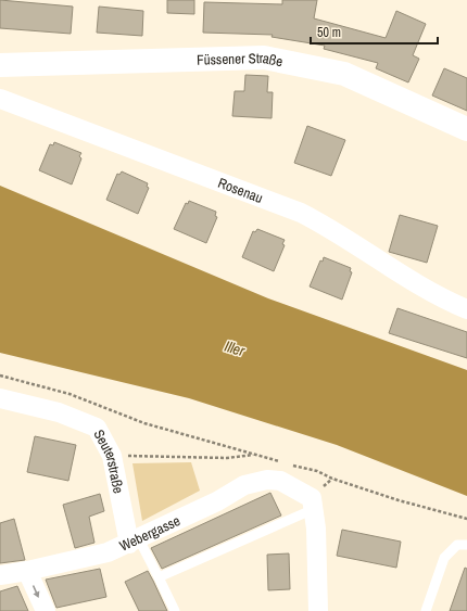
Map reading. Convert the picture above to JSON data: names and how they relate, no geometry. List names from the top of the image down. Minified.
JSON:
{"streets":{"street":["Füssener Straße","Rosenau","Seuterstraße","Webergasse"]},"crossings":[["Seuterstraße","Webergasse"]],"water":["Iller"],"scale_bar":"50 m"}
